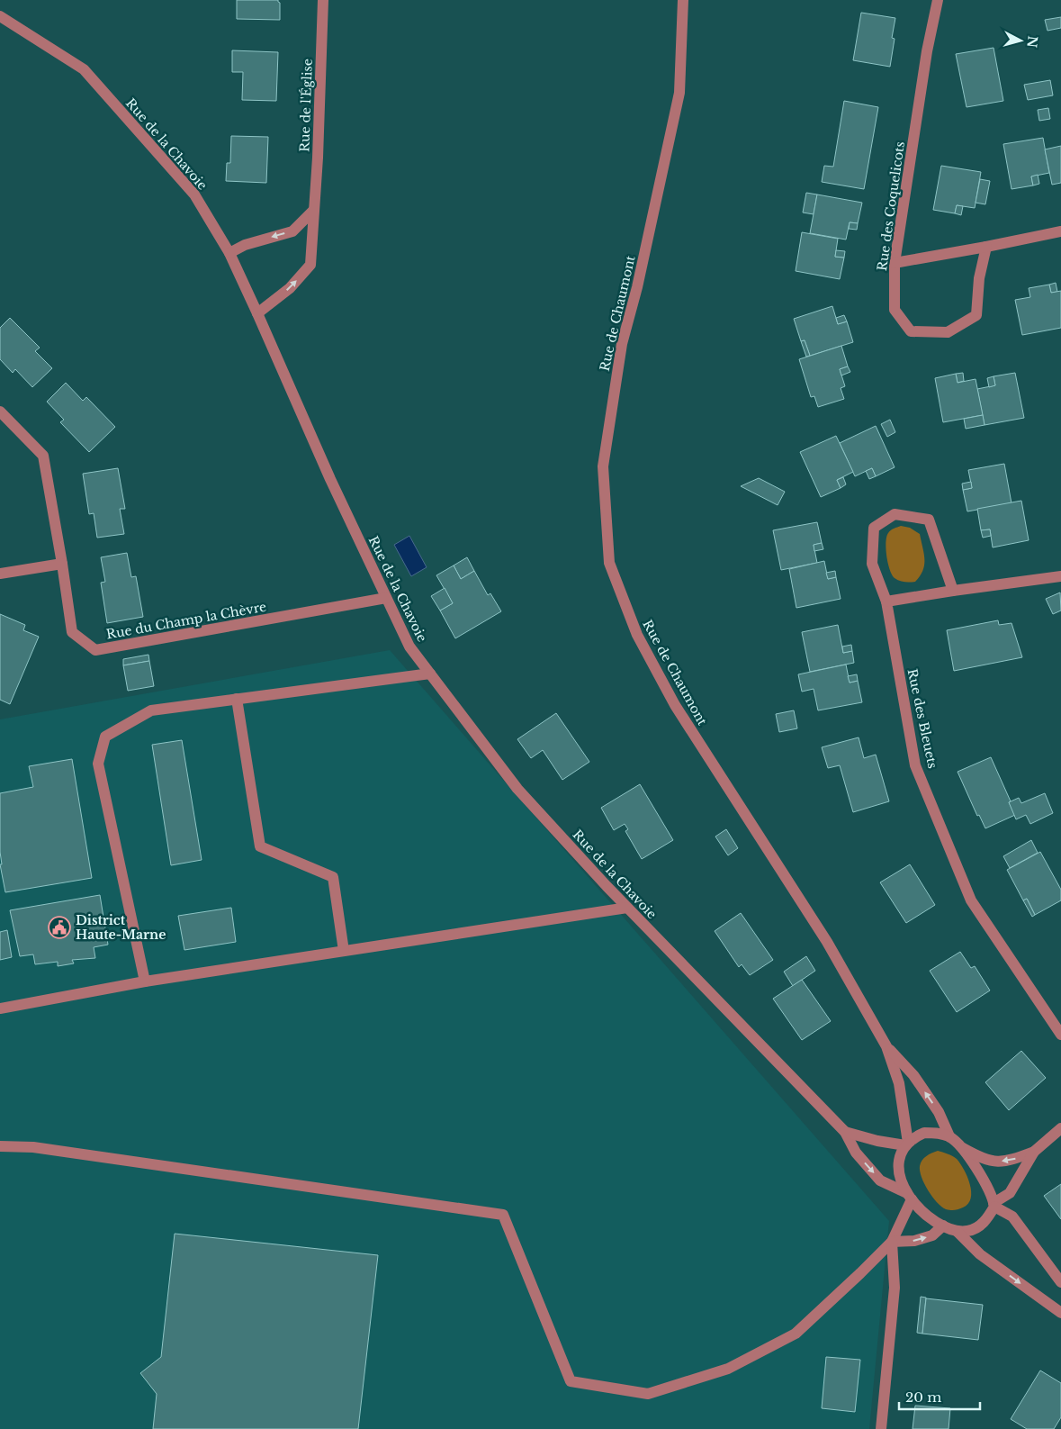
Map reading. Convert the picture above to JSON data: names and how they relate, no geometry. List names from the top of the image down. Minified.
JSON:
{"streets":{"street":["Rue de l'Église","Rue de la Chavoie","Rue des Coquelicots","Rue de Chaumont","Rue du Champ la Chèvre","Rue des Bleuets"]},"crossings":[["Rue de l'Église","Rue de la Chavoie"],["Rue de la Chavoie","Rue de Chaumont"],["Rue de la Chavoie","Rue du Champ la Chèvre"]],"places":{"public building":["District Haute-Marne"]},"scale_bar":"20 m","north":"right"}
